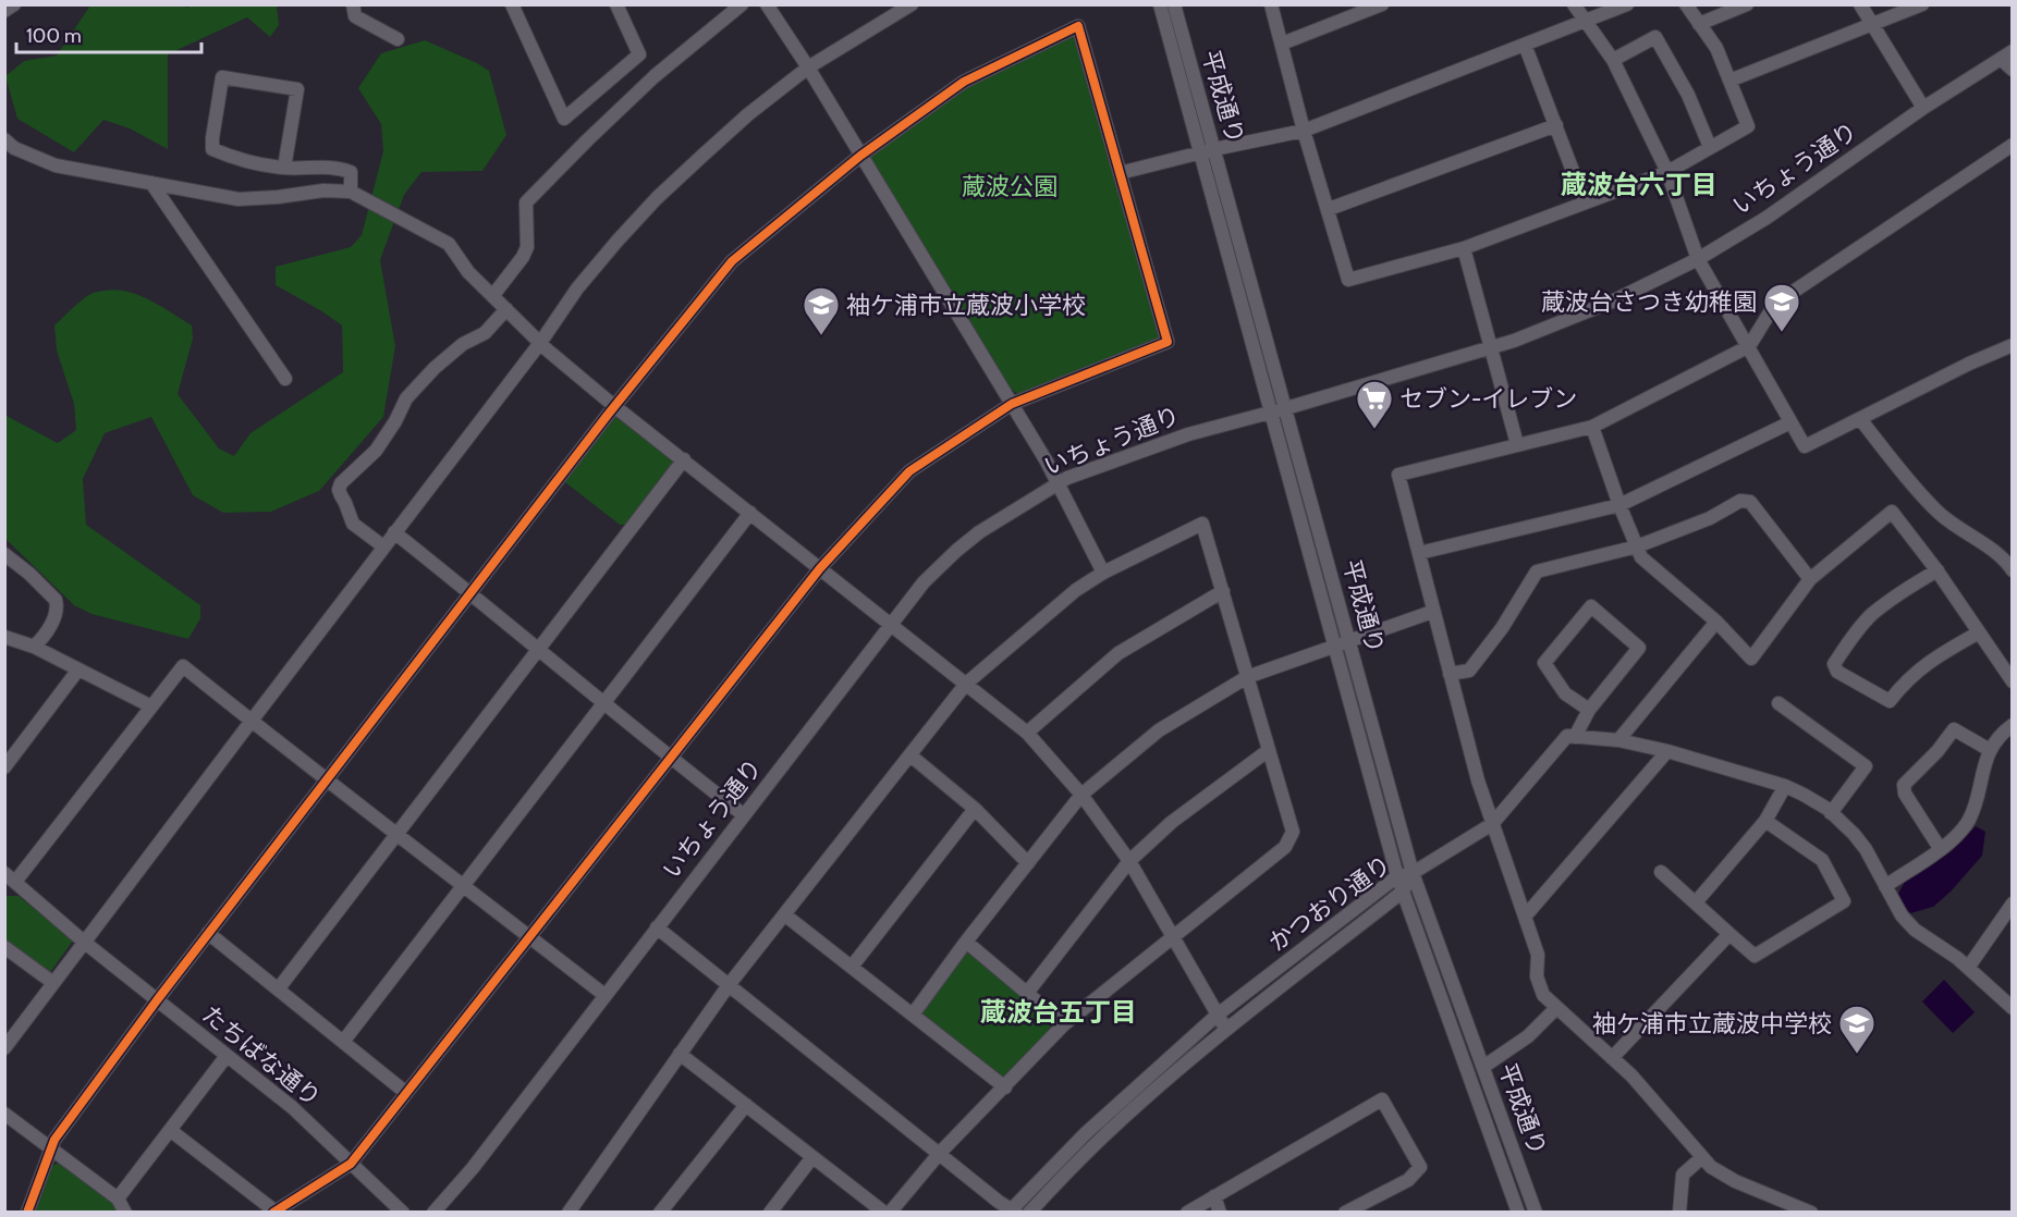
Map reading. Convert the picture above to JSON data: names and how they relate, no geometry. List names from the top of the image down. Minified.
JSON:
{"streets":{"street":["平成通り","いちょう通り","かつおり通り","たちばな通り"]},"crossings":[["平成通り","いちょう通り"],["平成通り","かつおり通り"]],"districts":["蔵波台六丁目","蔵波台五丁目"],"parks":["蔵波公園"],"places":{"school or university":["蔵波台さつき幼稚園","袖ケ浦市立蔵波小学校","袖ケ浦市立蔵波中学校"],"supermarket":["セブン-イレブン"]},"scale_bar":"100 m"}
